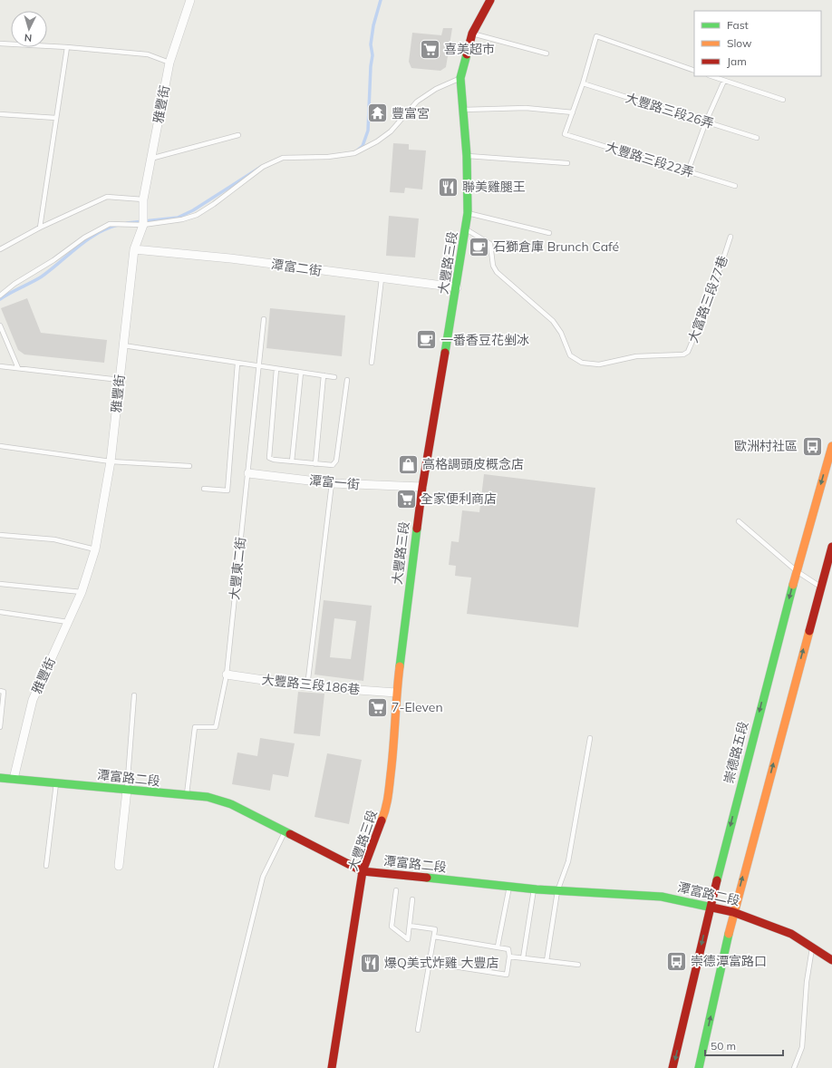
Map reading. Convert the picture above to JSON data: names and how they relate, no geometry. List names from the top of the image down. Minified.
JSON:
{"streets":{"street":["雅豐街","大豐路三段","潭富二街","潭富一街","大豐路三段186巷","崇德路五段","潭富路二段"],"lane":["大豐路三段26弄","大豐路三段22弄","大富路三段77巷","大豐東二街"]},"crossings":[["雅豐街","潭富二街"],["雅豐街","潭富路二段"],["大豐路三段","潭富二街"],["大豐路三段","大富路三段77巷"],["大豐路三段","潭富一街"],["大豐路三段","大豐路三段186巷"],["大豐路三段","潭富路二段"],["潭富一街","大豐東二街"],["大豐東二街","大豐路三段186巷"],["大豐東二街","潭富路二段"],["崇德路五段","潭富路二段"]],"places":{"supermarket":["喜美超市","全家便利商店","7-Eleven"],"temple":["豐富宮"],"restaurant":["聯美雞腿王","爆Q美式炸雞 大豐店"],"cafe":["石獅倉庫 Brunch Café","一番香豆花剉冰"],"bus stop":["歐洲村社區","崇德潭富路口"],"shop":["高格調頭皮概念店"]},"legend":["Fast","Slow","Jam"],"scale_bar":"50 m","north":"bottom"}
